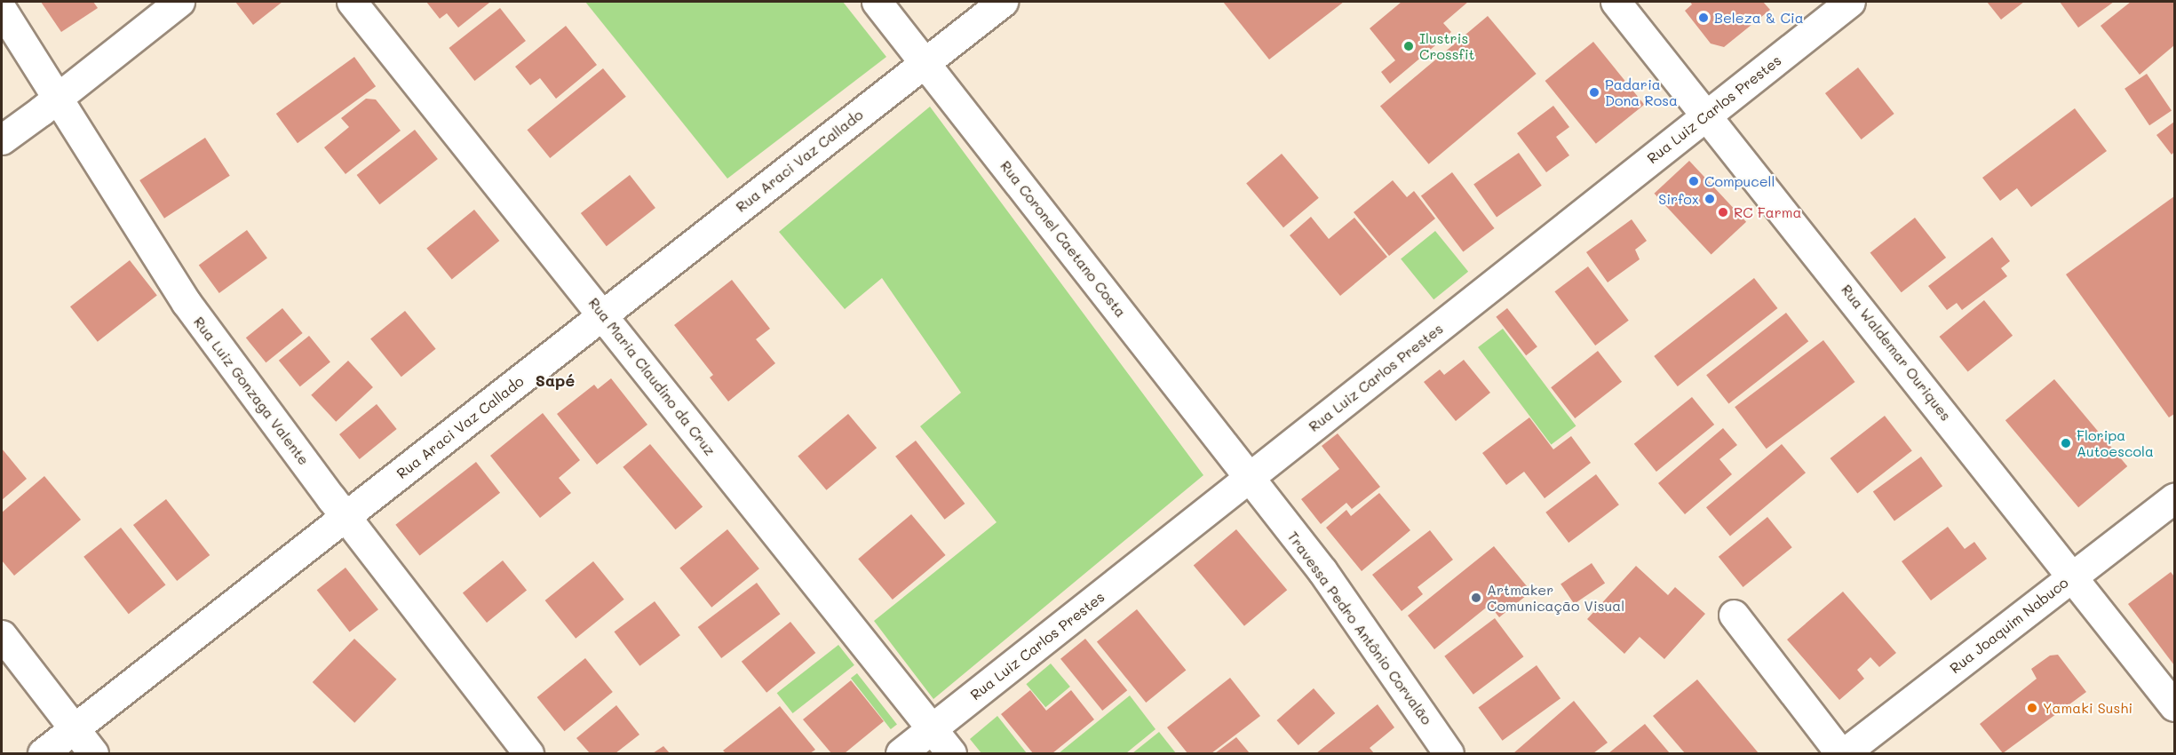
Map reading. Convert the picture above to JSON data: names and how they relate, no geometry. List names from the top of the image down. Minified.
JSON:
{"streets":{"street":["Rua Luiz Carlos Prestes","Rua Araci Vaz Callado","Rua Coronel Caetano Costa","Rua Waldemar Ouriques","Rua Maria Claudino da Cruz","Rua Luiz Gonzaga Valente","Rua Joaquim Nabuco","Travessa Pedro Antônio Corvalão"]},"crossings":[["Rua Luiz Carlos Prestes","Rua Coronel Caetano Costa"],["Rua Luiz Carlos Prestes","Rua Waldemar Ouriques"],["Rua Luiz Carlos Prestes","Rua Maria Claudino da Cruz"],["Rua Luiz Carlos Prestes","Travessa Pedro Antônio Corvalão"],["Rua Araci Vaz Callado","Rua Coronel Caetano Costa"],["Rua Araci Vaz Callado","Rua Maria Claudino da Cruz"],["Rua Araci Vaz Callado","Rua Luiz Gonzaga Valente"],["Rua Coronel Caetano Costa","Travessa Pedro Antônio Corvalão"],["Rua Waldemar Ouriques","Rua Joaquim Nabuco"]],"districts":["Sapé"],"places":["Beleza & Cia","Ilustris Crossfit","Padaria Dona Rosa","Compucell","Sirfox","RC Farma","Floripa Autoescola","Artmaker Comunicação Visual","Yamaki Sushi"]}
